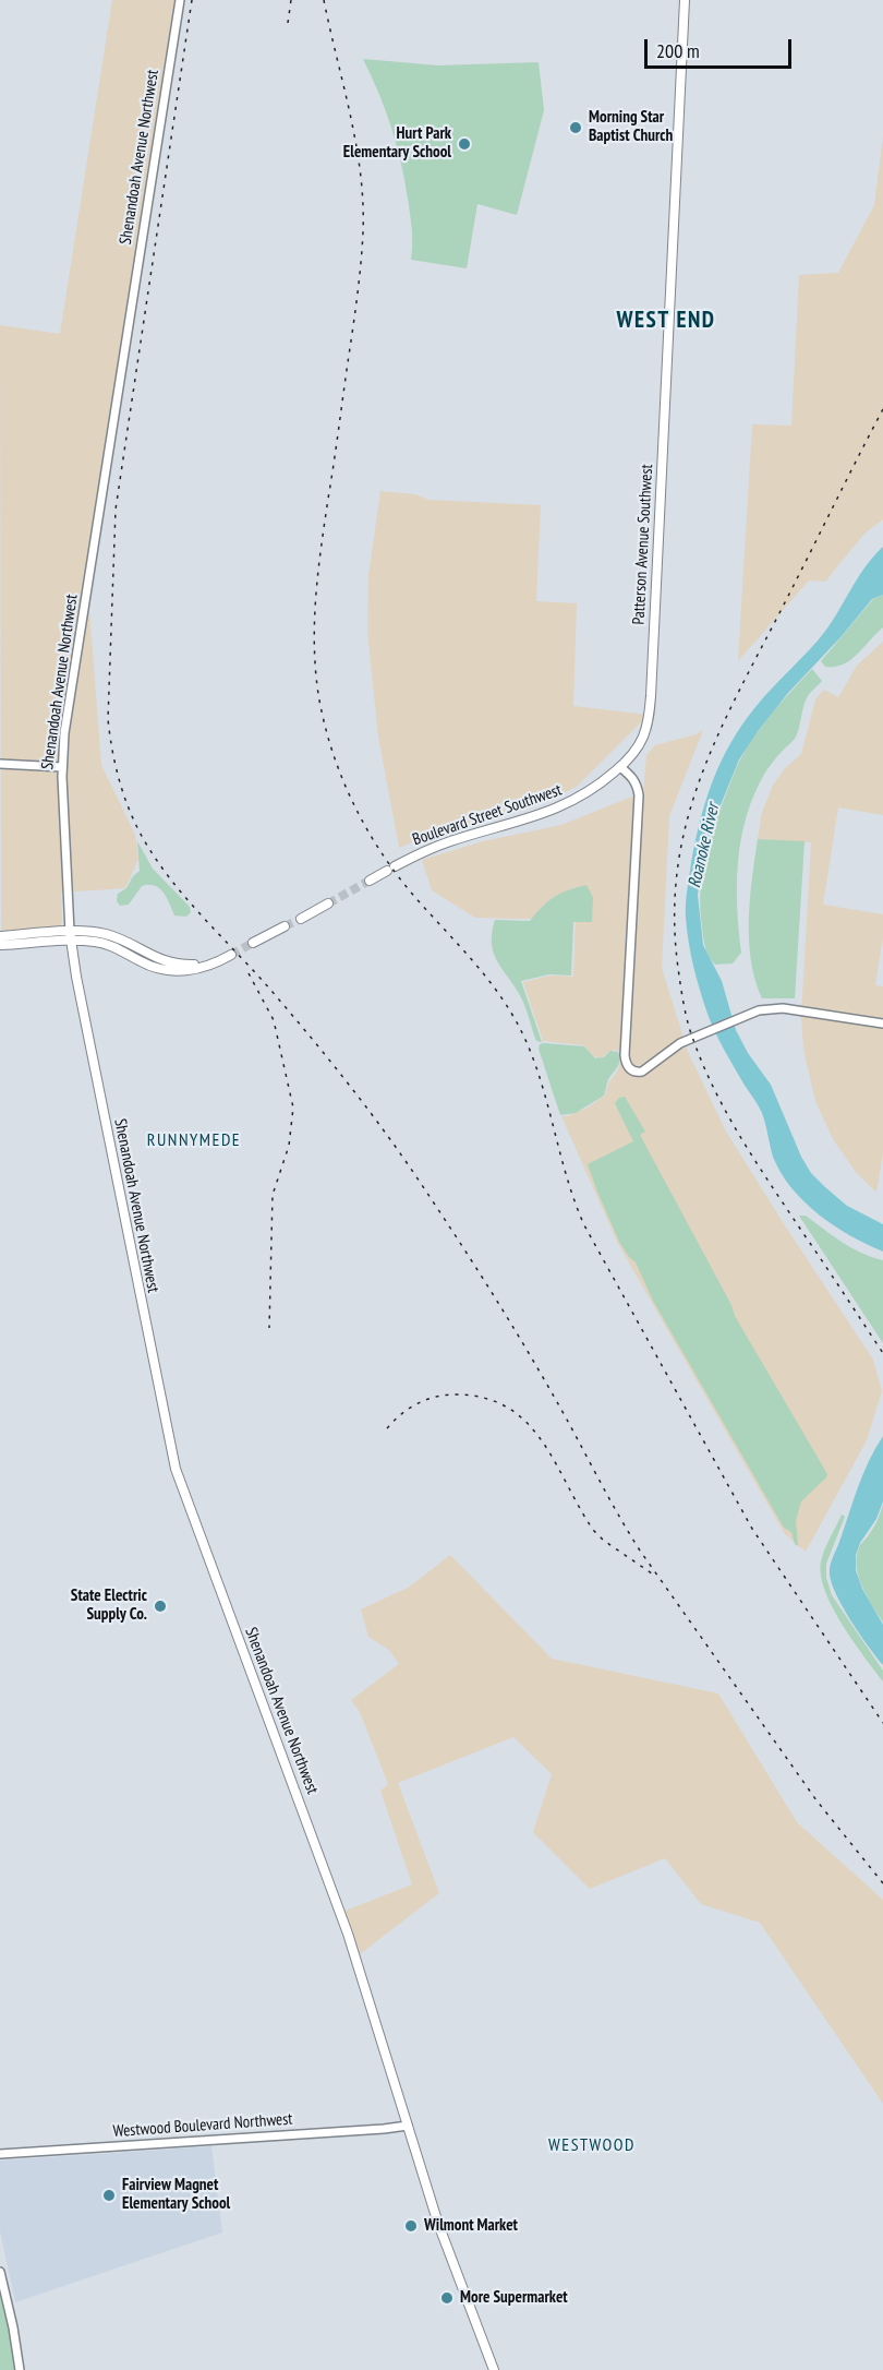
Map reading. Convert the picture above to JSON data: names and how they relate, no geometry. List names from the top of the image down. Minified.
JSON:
{"streets":{"main road":["Shenandoah Avenue Northwest","Patterson Avenue Southwest","Boulevard Street Southwest"],"street":["Westwood Boulevard Northwest"]},"crossings":[["Shenandoah Avenue Northwest","Westwood Boulevard Northwest"],["Patterson Avenue Southwest","Boulevard Street Southwest"]],"districts":["WEST END","RUNNYMEDE","WESTWOOD"],"water":["Roanoke River"],"places":["Morning Star Baptist Church","Hurt Park Elementary School","State Electric Supply Co.","Fairview Magnet Elementary School","Wilmont Market","More Supermarket"],"scale_bar":"200 m"}
